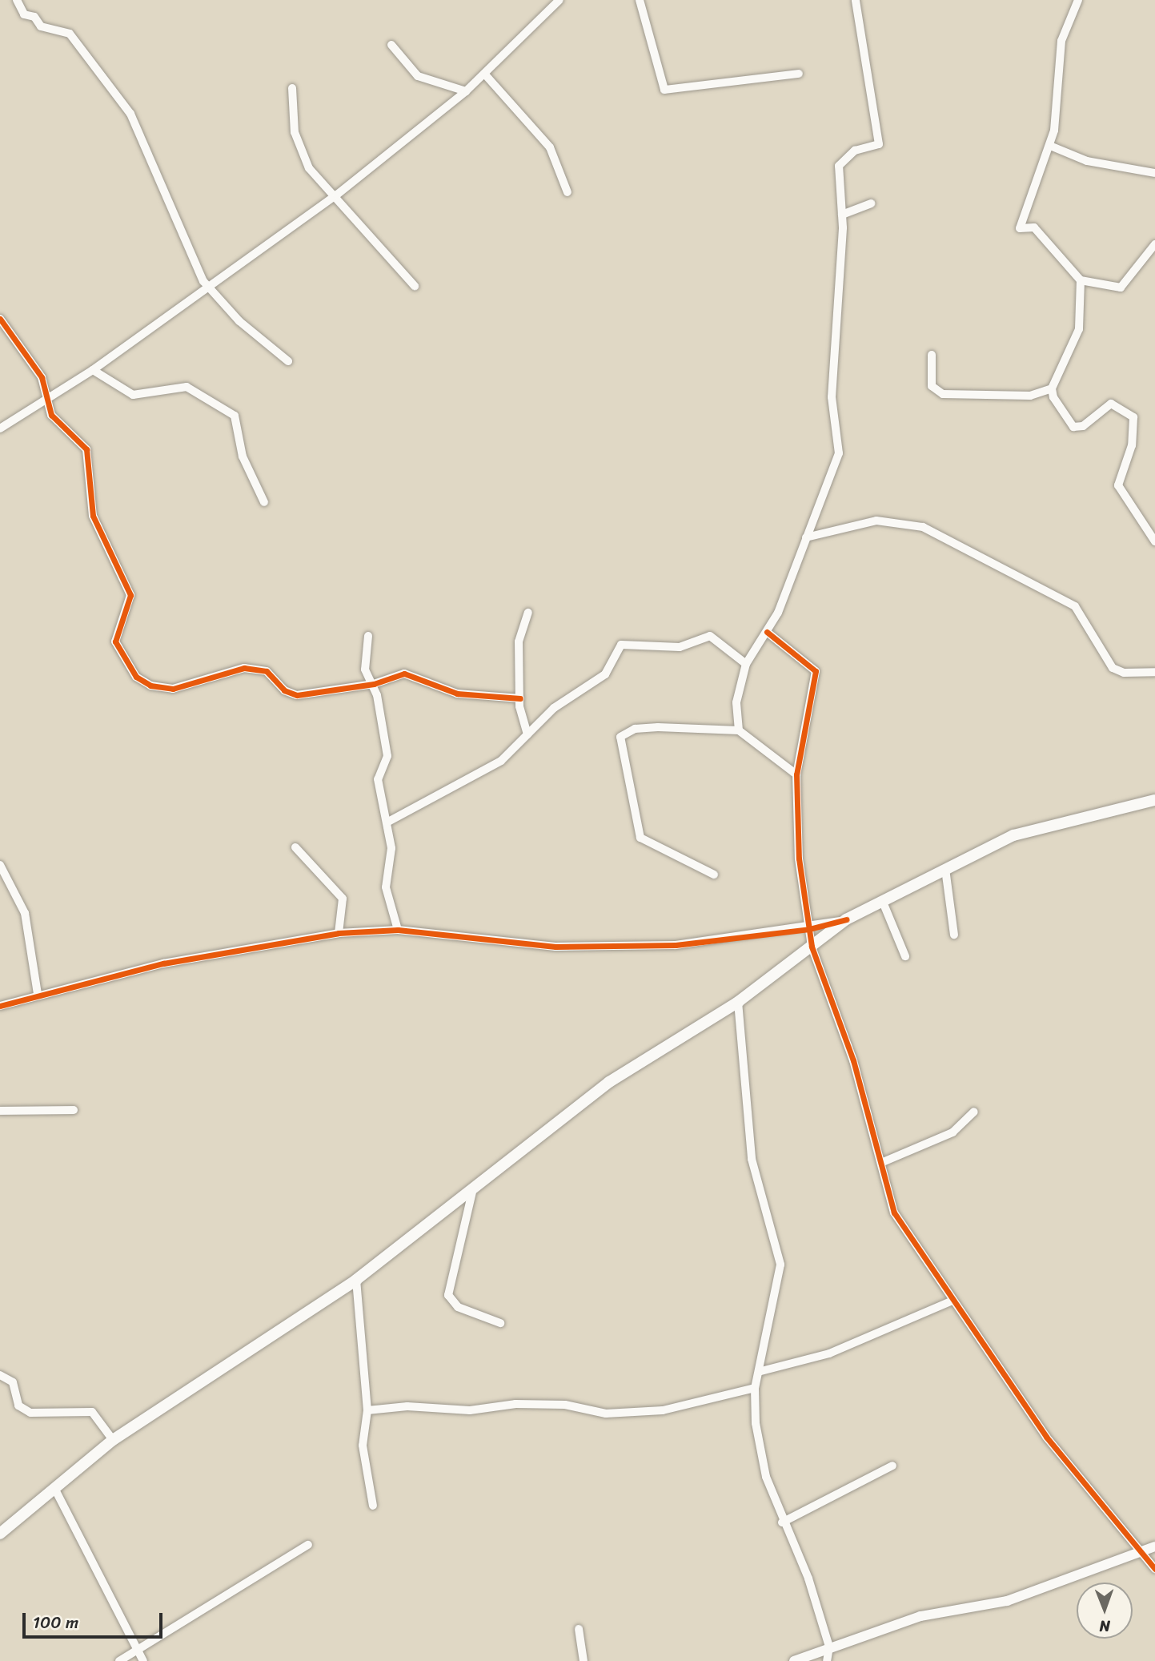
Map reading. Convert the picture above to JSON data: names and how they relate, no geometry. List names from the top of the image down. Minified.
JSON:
{"scale_bar":"100 m","north":"bottom"}
